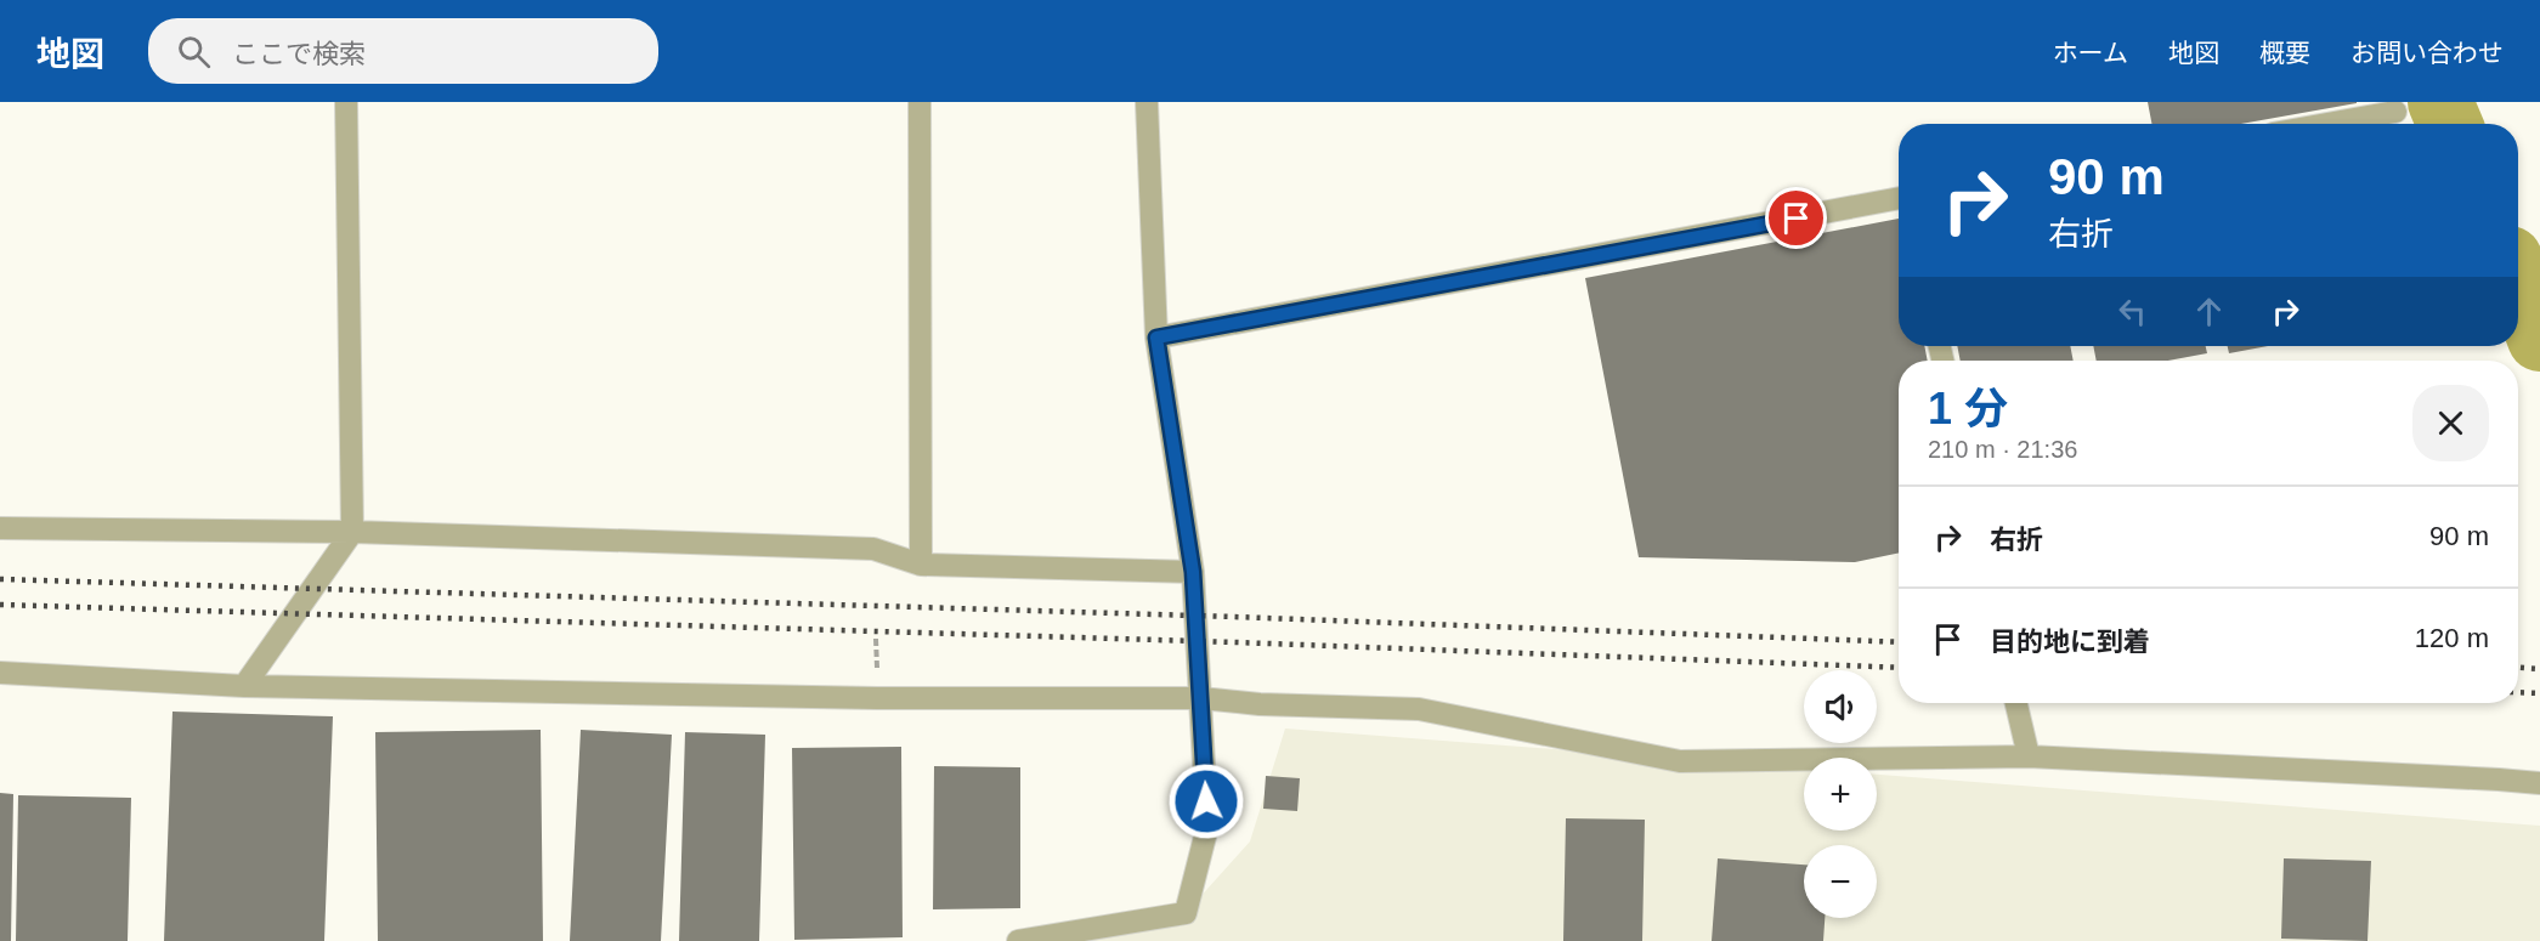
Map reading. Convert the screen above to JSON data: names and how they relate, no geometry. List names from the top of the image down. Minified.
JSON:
{"page":{"header":"地図","search":"ここで検索","nav":["ホーム","地図","概要","お問い合わせ"],"turn":["90 m","右折"],"heading":["1 分","210 m · 21:36"],"list":[{"name":"右折","value":"90 m"},{"name":"目的地に到着","value":"120 m"}],"map_buttons":["+","−"]}}
